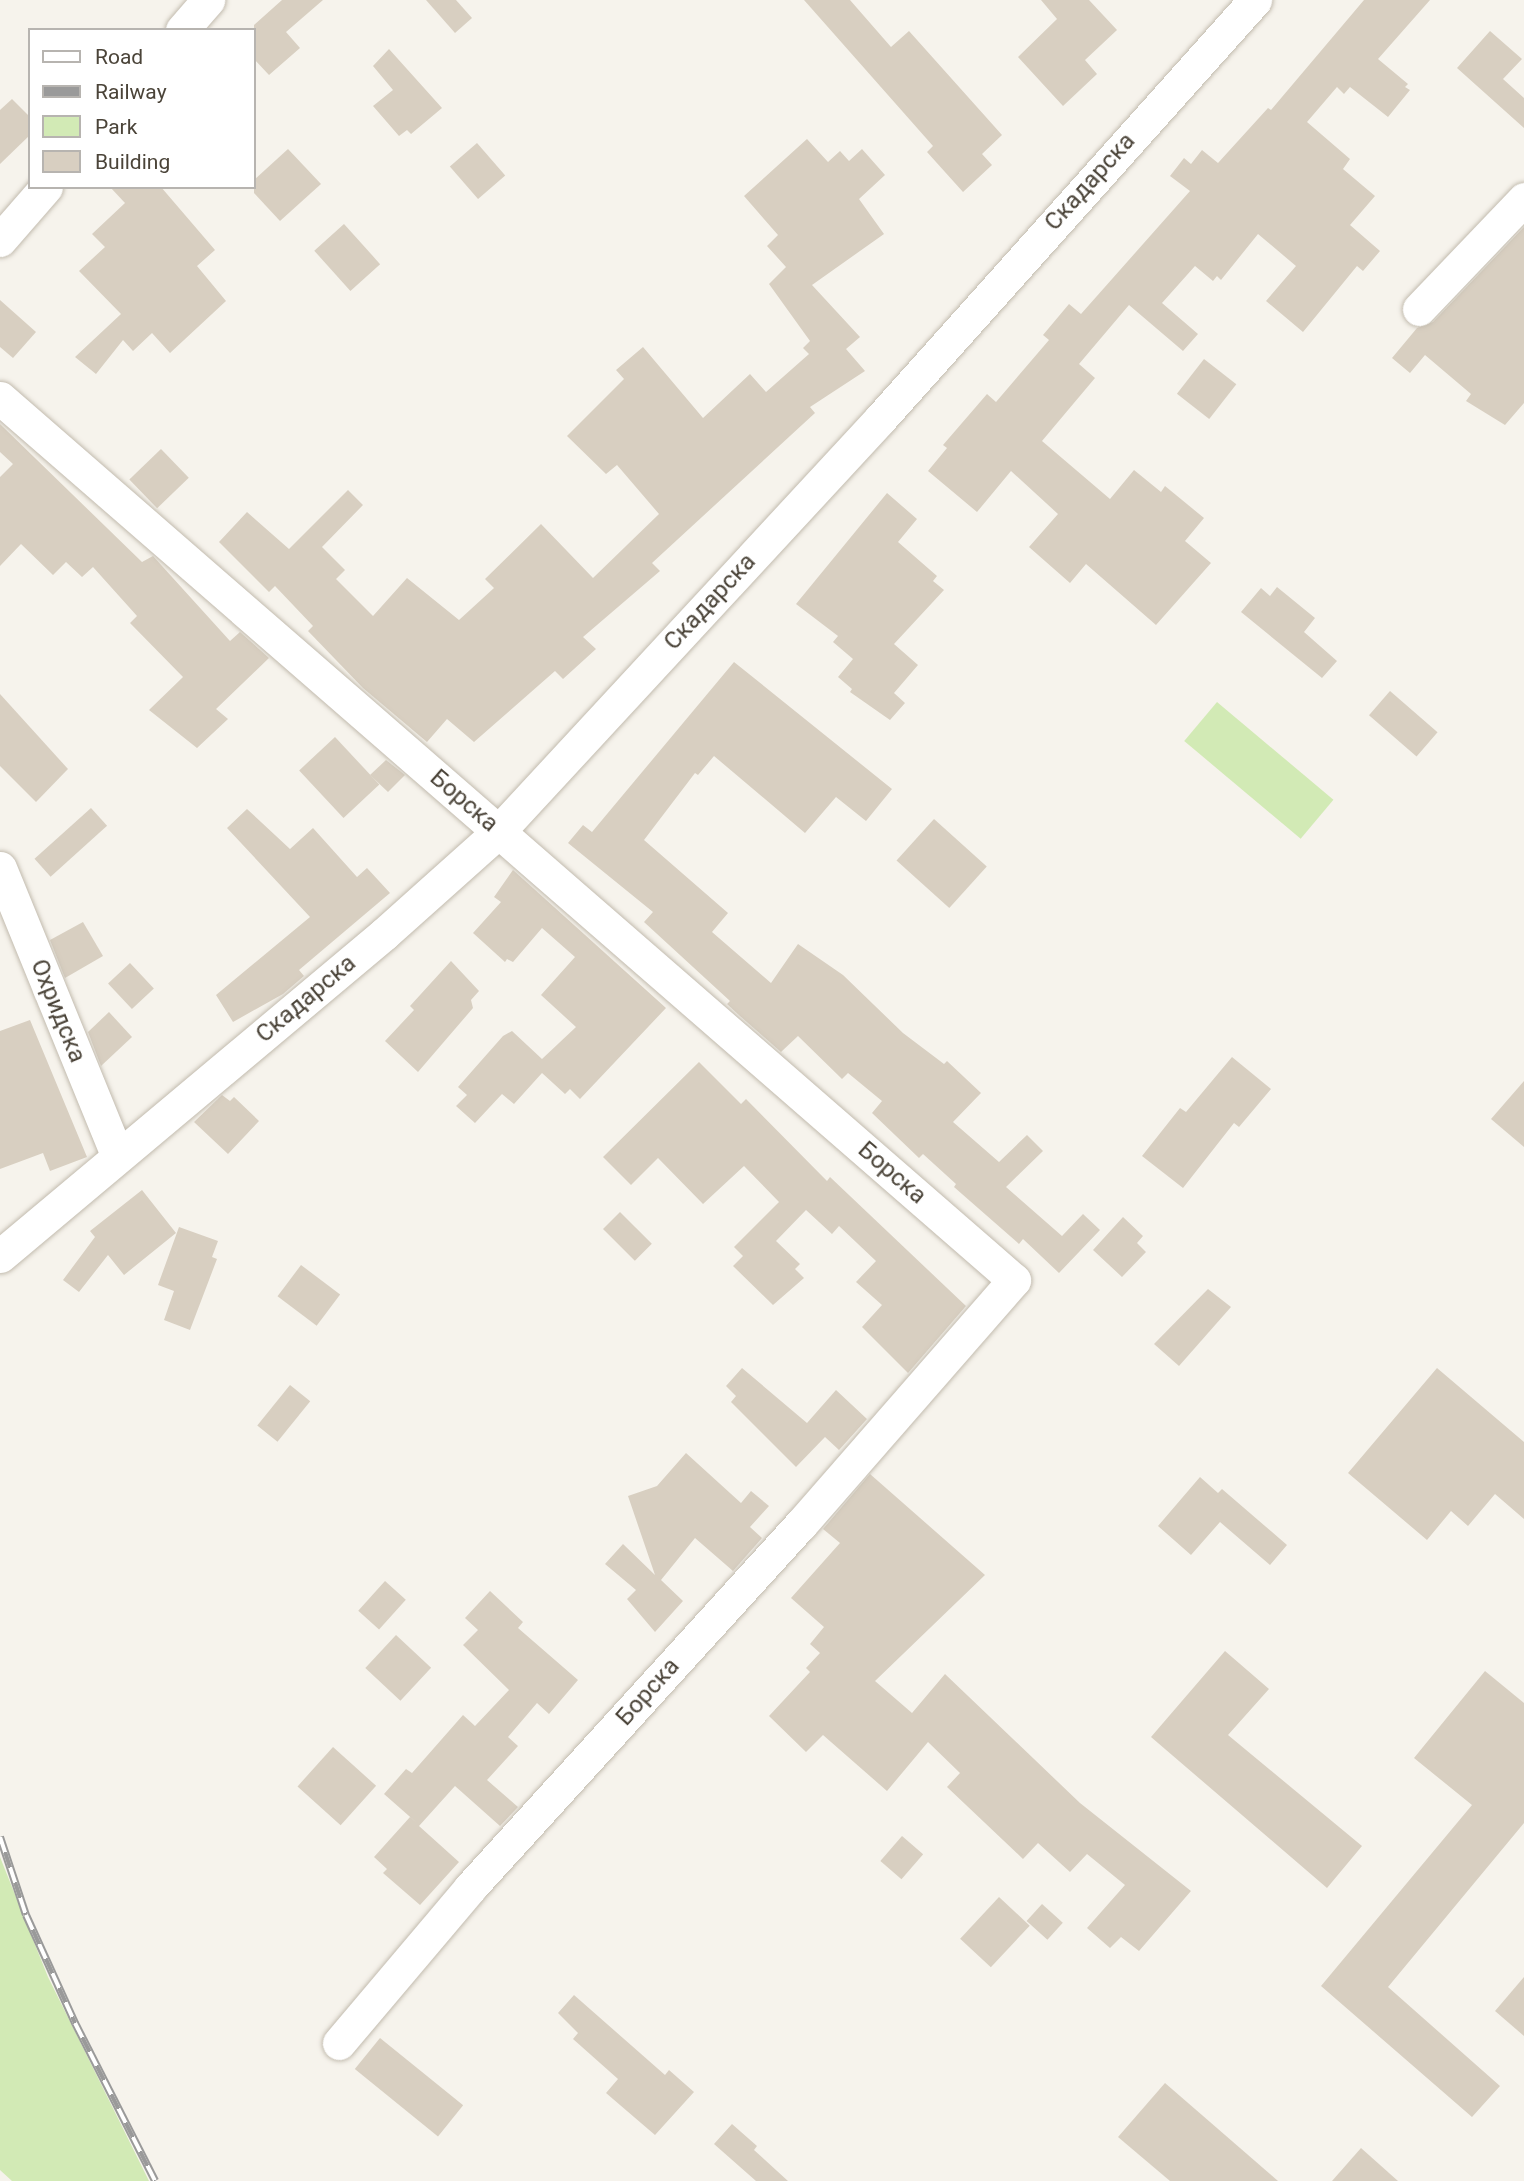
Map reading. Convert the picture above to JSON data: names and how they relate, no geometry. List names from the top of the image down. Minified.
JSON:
{"streets":{"street":["Скадарска","Борска","Охридска"]},"crossings":[["Скадарска","Борска"],["Скадарска","Охридска"]],"legend":["Road","Railway","Park","Building"]}
